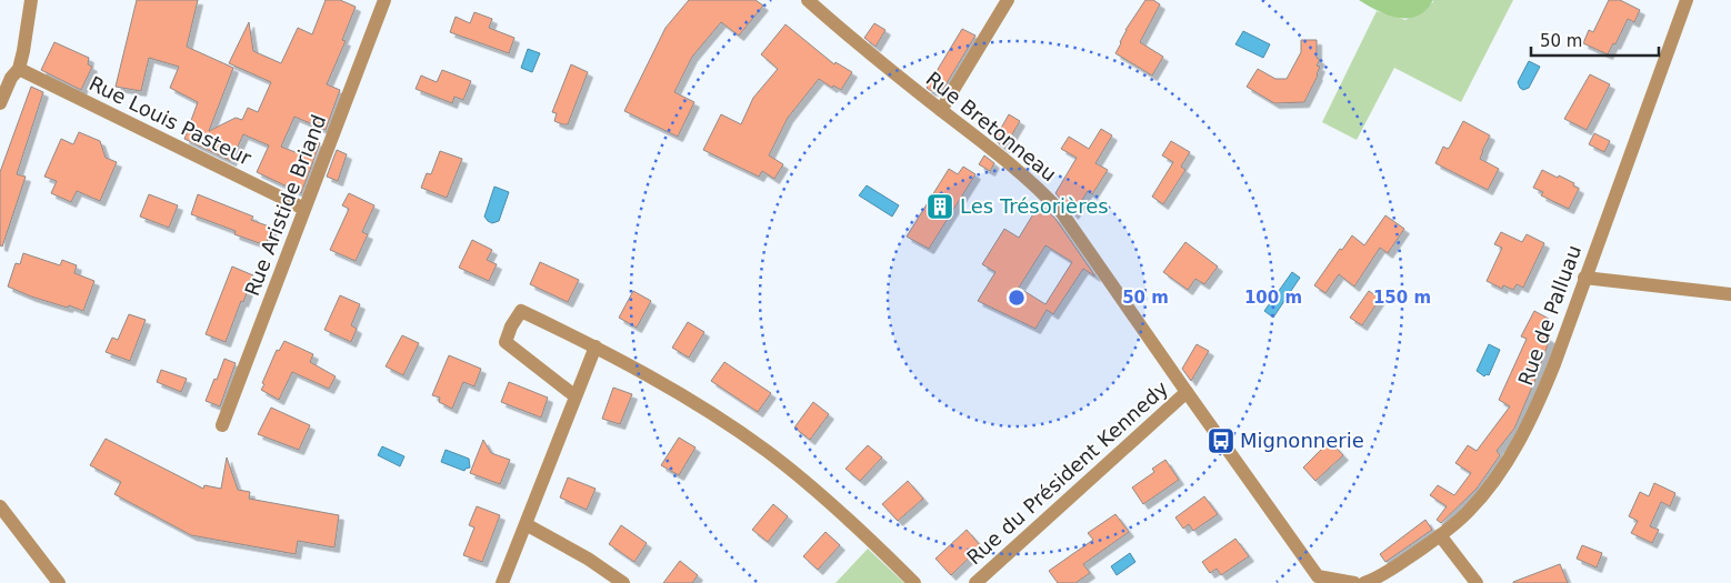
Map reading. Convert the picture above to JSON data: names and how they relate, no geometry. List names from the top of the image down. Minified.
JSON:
{"streets":{"street":["Rue Louis Pasteur","Rue Bretonneau","Rue Aristide Briand","Rue de Palluau","Rue du Président Kennedy"]},"crossings":[["Rue Louis Pasteur","Rue Aristide Briand"],["Rue Bretonneau","Rue du Président Kennedy"]],"places":{"building":["Les Trésorières"],"bus stop":["Mignonnerie"]},"scale_bar":"50 m","rings":["50 m","100 m","150 m"]}
